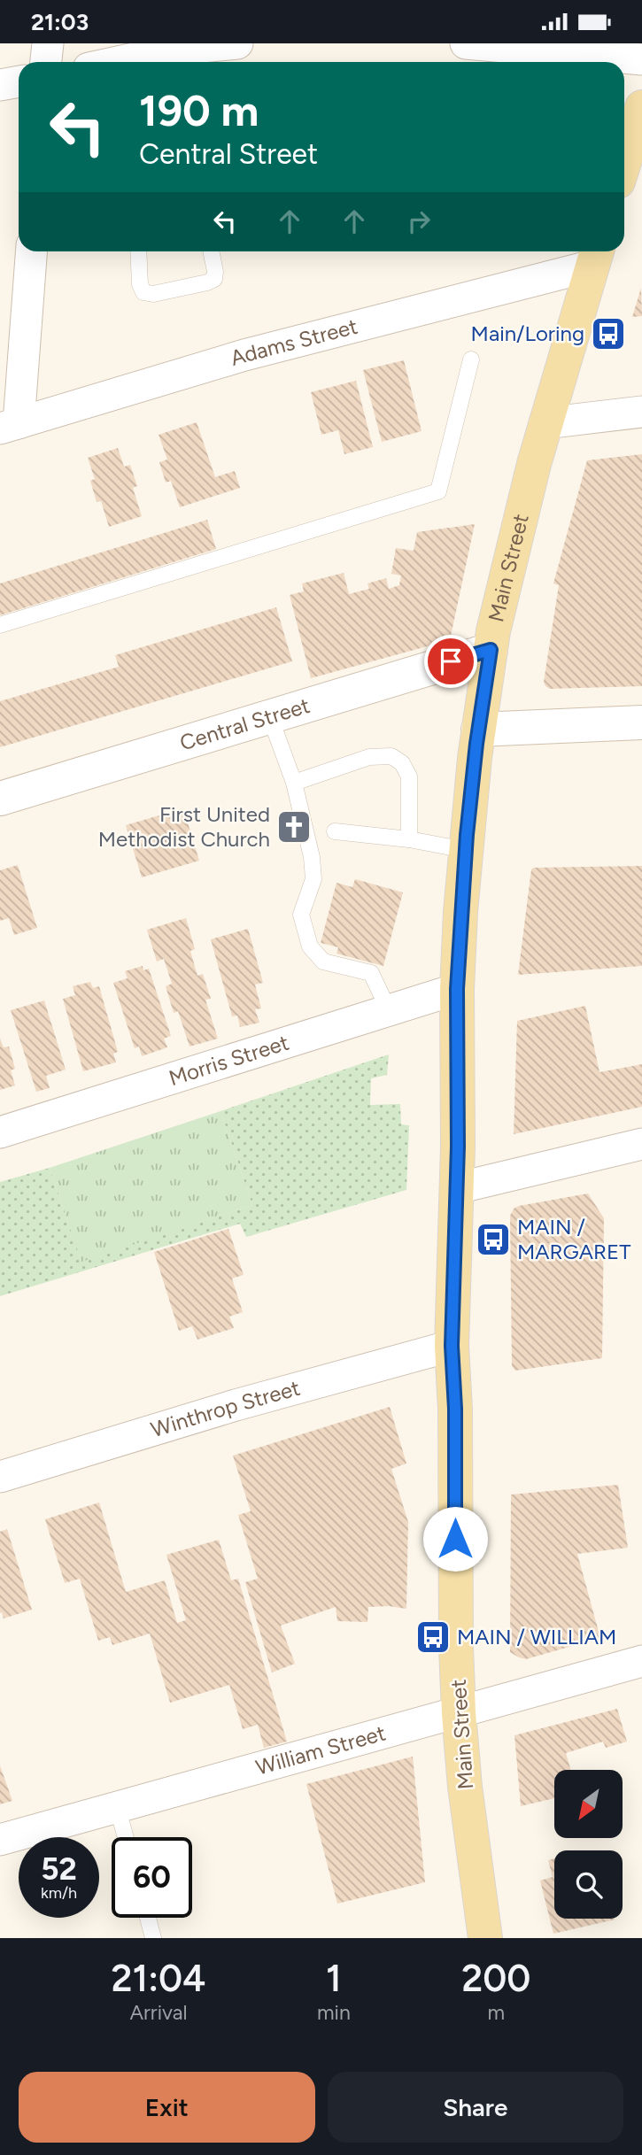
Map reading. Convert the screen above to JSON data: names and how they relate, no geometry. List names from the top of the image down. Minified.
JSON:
{"streets":{"main road":["Main Street","Central Street"],"street":["Adams Street","Morris Street","Winthrop Street","William Street"]},"crossings":[["Adams Street","Main Street"],["Main Street","Central Street"],["Main Street","Morris Street"],["Main Street","Winthrop Street"],["Main Street","William Street"]],"places":{"bus stop":["Main/Loring","MAIN / MARGARET","MAIN / WILLIAM"],"church":["First United Methodist Church"]},"north":"bottom left","page":{"status":"21:03","turn":["190 m","Central Street"],"speed":"52 km/h","limit":"60","eta":["21:04","Arrival","1","min","200","m"],"buttons":["Exit","Share"]}}
